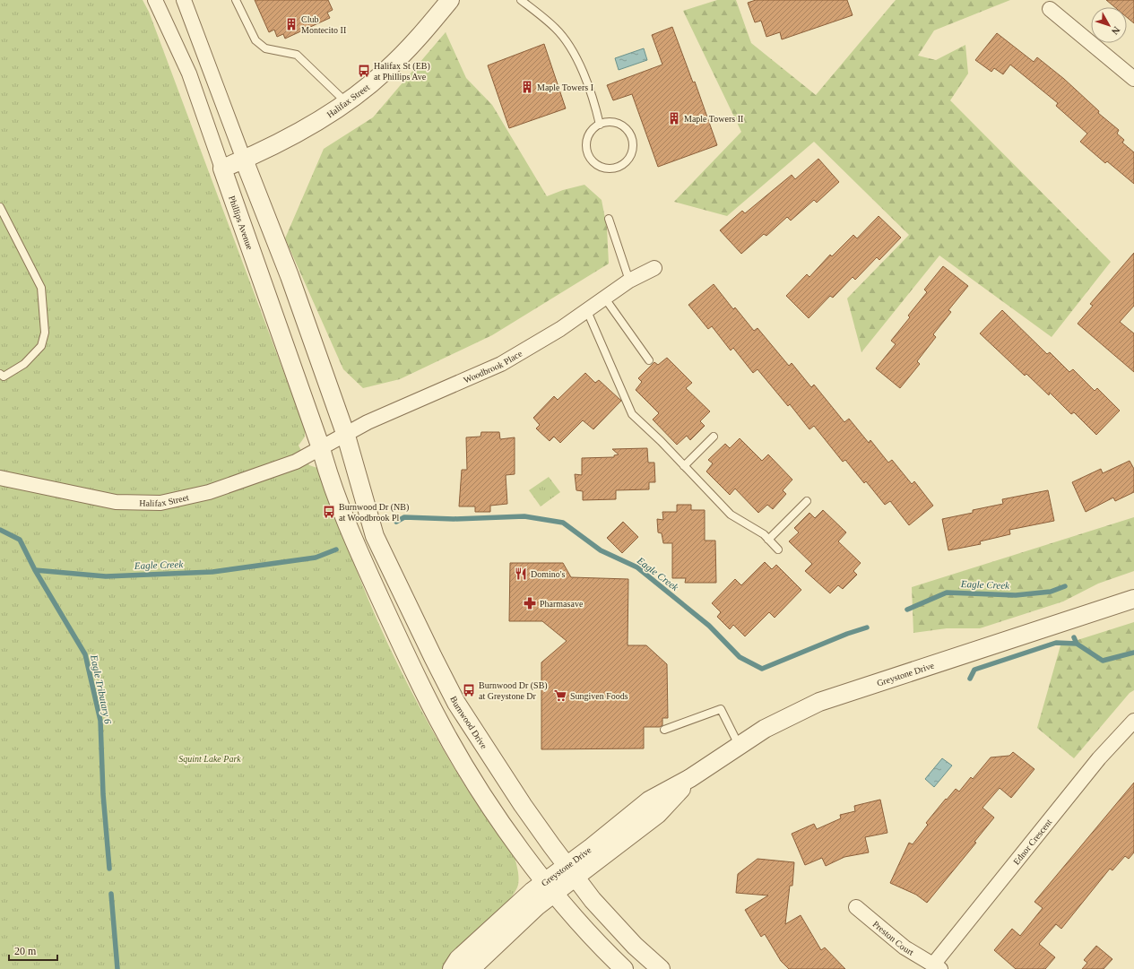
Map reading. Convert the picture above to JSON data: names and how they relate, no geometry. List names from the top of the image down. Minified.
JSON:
{"streets":{"street":["Halifax Street","Phillips Avenue","Woodbrook Place","Greystone Drive","Burnwood Drive","Ednor Crescent","Preston Court"]},"crossings":[["Halifax Street","Phillips Avenue"],["Halifax Street","Woodbrook Place"],["Phillips Avenue","Woodbrook Place"],["Woodbrook Place","Burnwood Drive"],["Greystone Drive","Burnwood Drive"],["Ednor Crescent","Preston Court"]],"water":["Eagle Creek","Eagle Tributary 6"],"parks":["Squint Lake Park"],"places":{"building":["Club Montecito II","Maple Towers I","Maple Towers II"],"bus stop":["Halifax St (EB) at Phillips Ave","Burnwood Dr (NB) at Woodbrook Pl","Burnwood Dr (SB) at Greystone Dr"],"restaurant":["Domino's"],"pharmacy":["Pharmasave"],"supermarket":["Sungiven Foods"]},"scale_bar":"20 m","north":"bottom right"}
